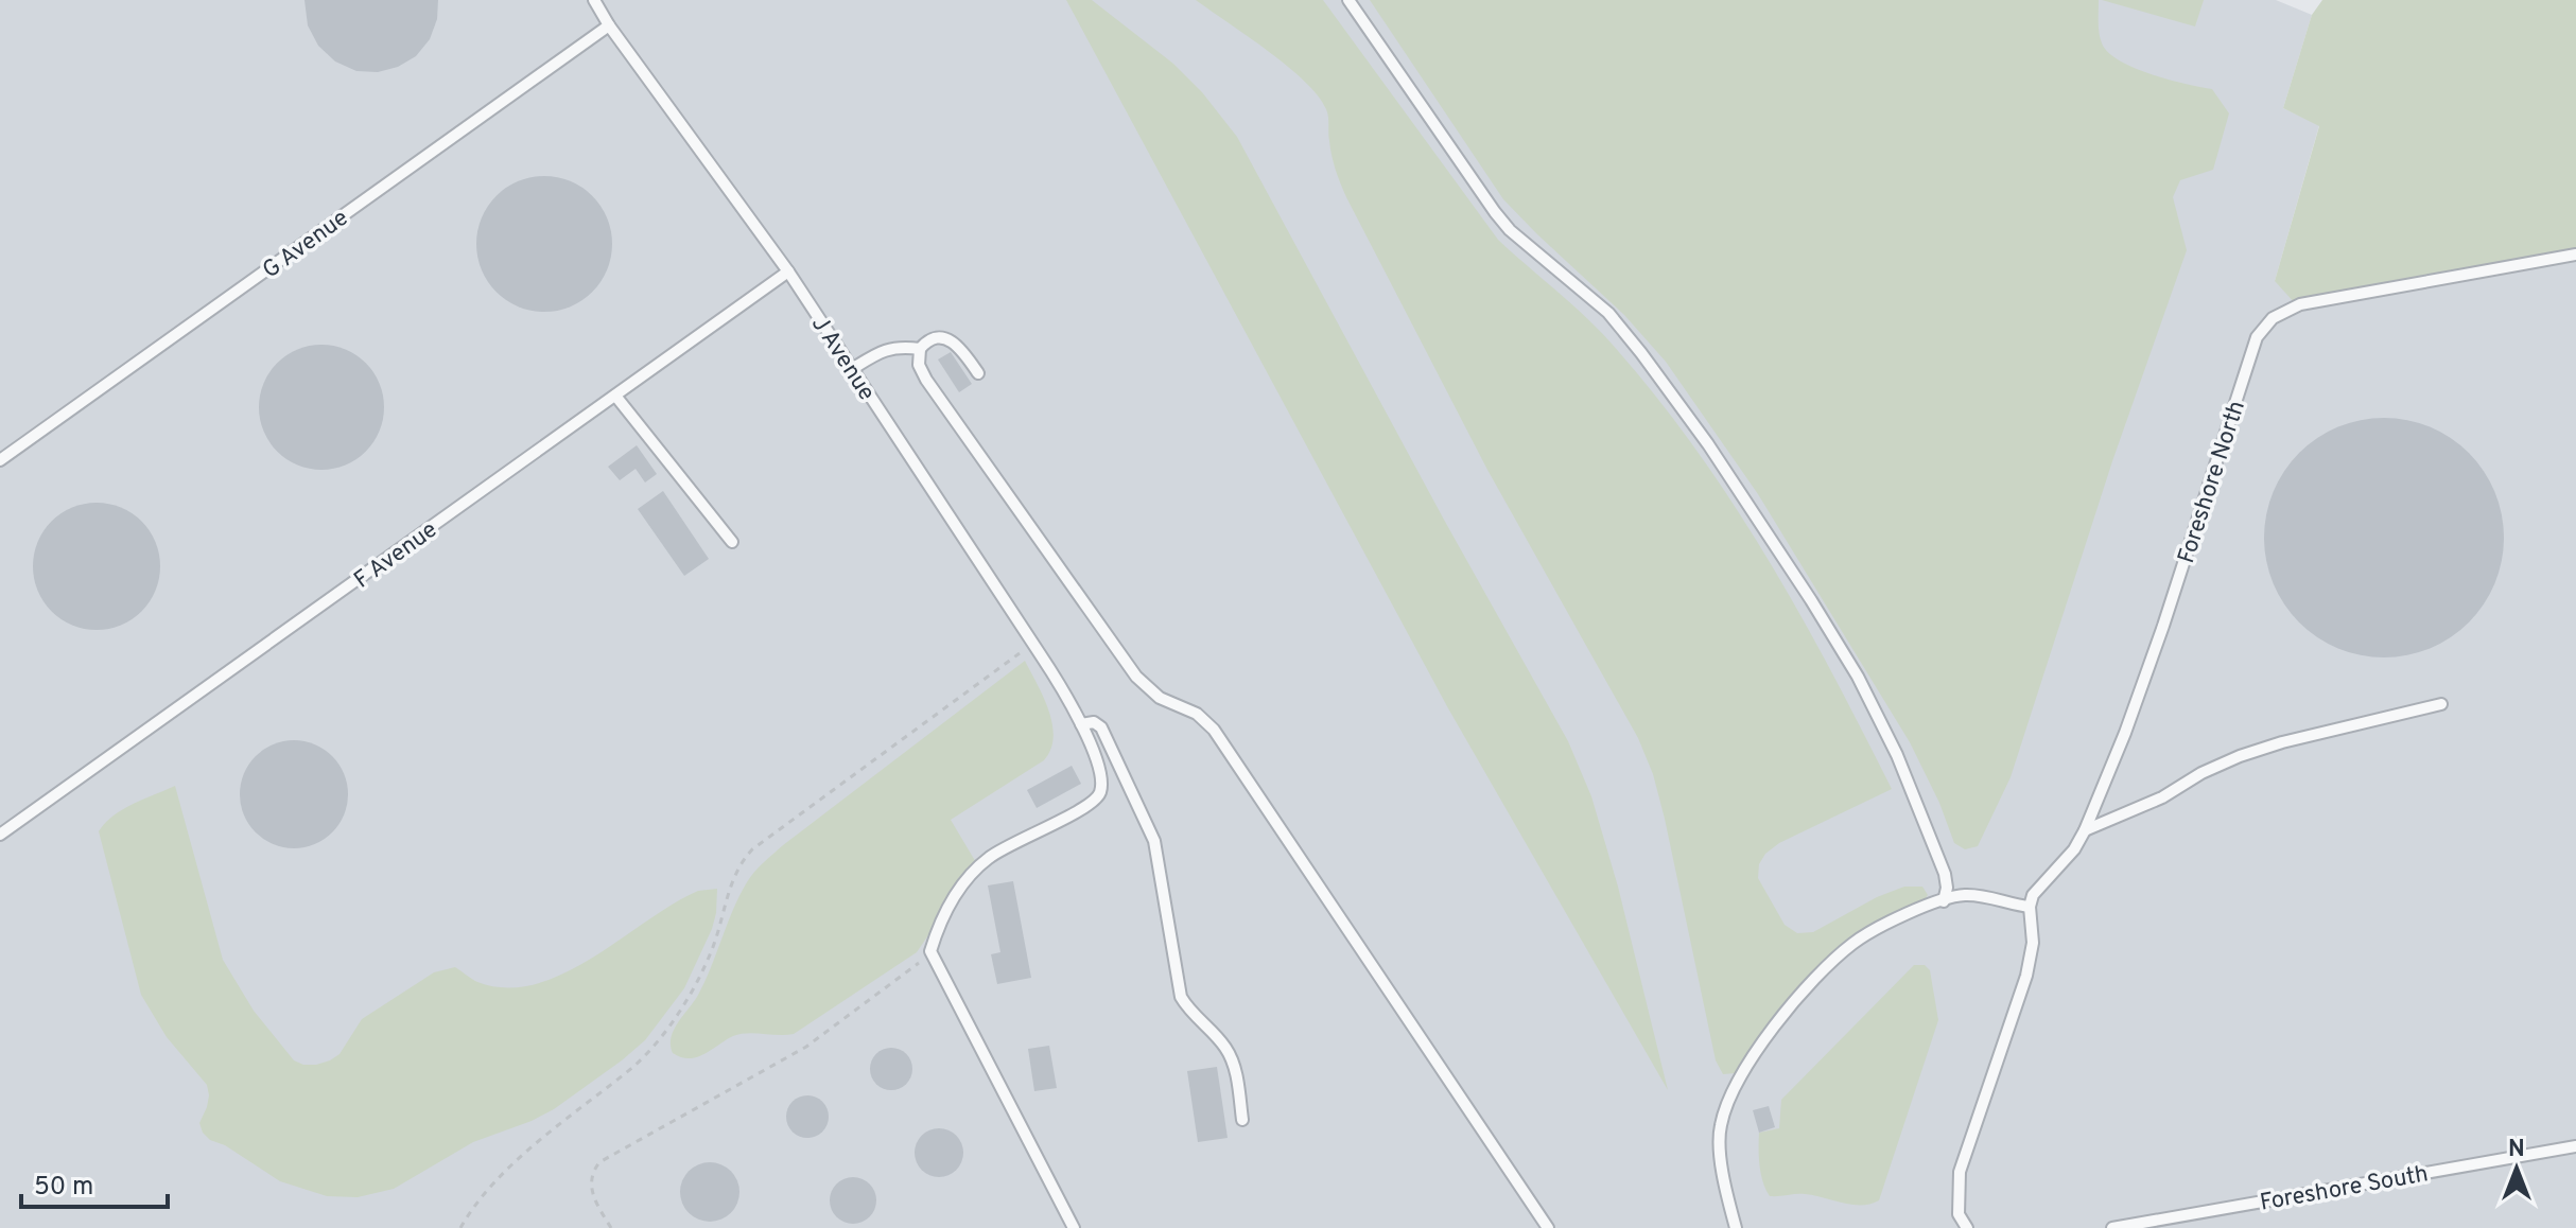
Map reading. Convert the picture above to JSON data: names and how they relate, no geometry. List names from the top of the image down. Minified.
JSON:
{"streets":{"lane":["G Avenue","J Avenue","Foreshore North","F Avenue","Foreshore South"]},"crossings":[["G Avenue","J Avenue"],["J Avenue","F Avenue"]],"scale_bar":"50 m","north":"top"}
